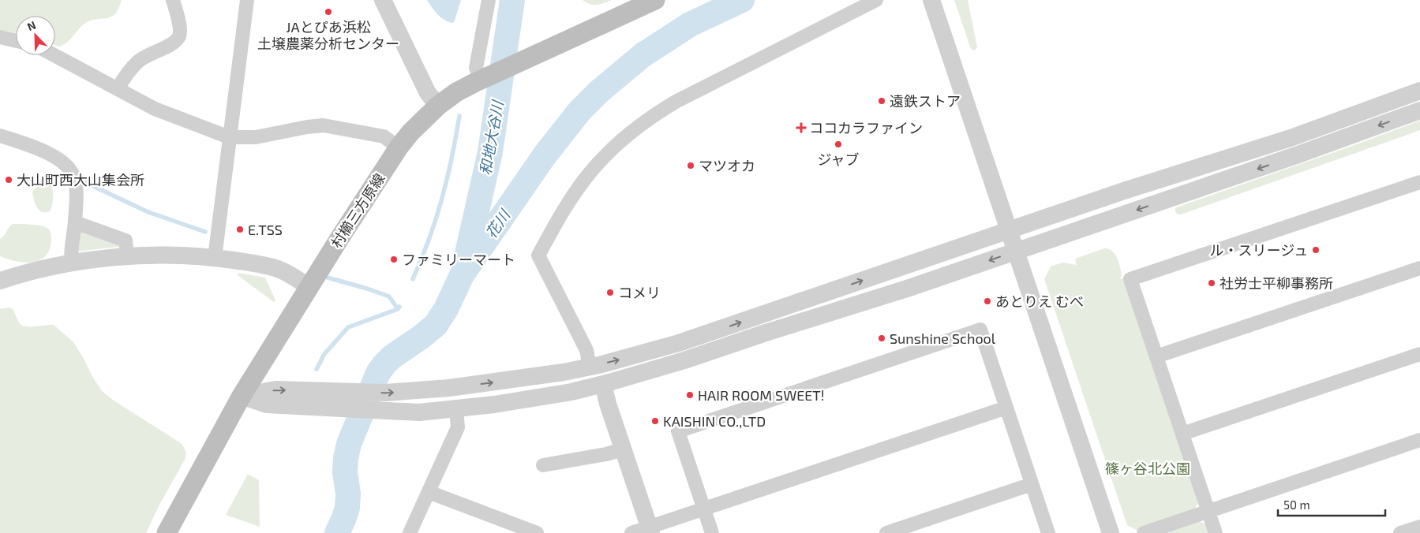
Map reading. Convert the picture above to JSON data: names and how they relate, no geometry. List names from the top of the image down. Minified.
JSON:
{"streets":{"main road":["村櫛三方原線"]},"water":["和地大谷川","花川"],"parks":["篠ヶ谷北公園"],"places":{"other":["JAとぴあ浜松 土壌農薬分析センター","遠鉄ストア","ジャブ","マツオカ","大山町西大山集会所","E.TSS","ル・スリージュ","ファミリーマート","社労士平柳事務所","コメリ","あとりえ むべ","Sunshine School","HAIR ROOM SWEET!","KAISHIN CO.,LTD"],"health":["ココカラファイン"]},"scale_bar":"50 m","north":"top left"}
